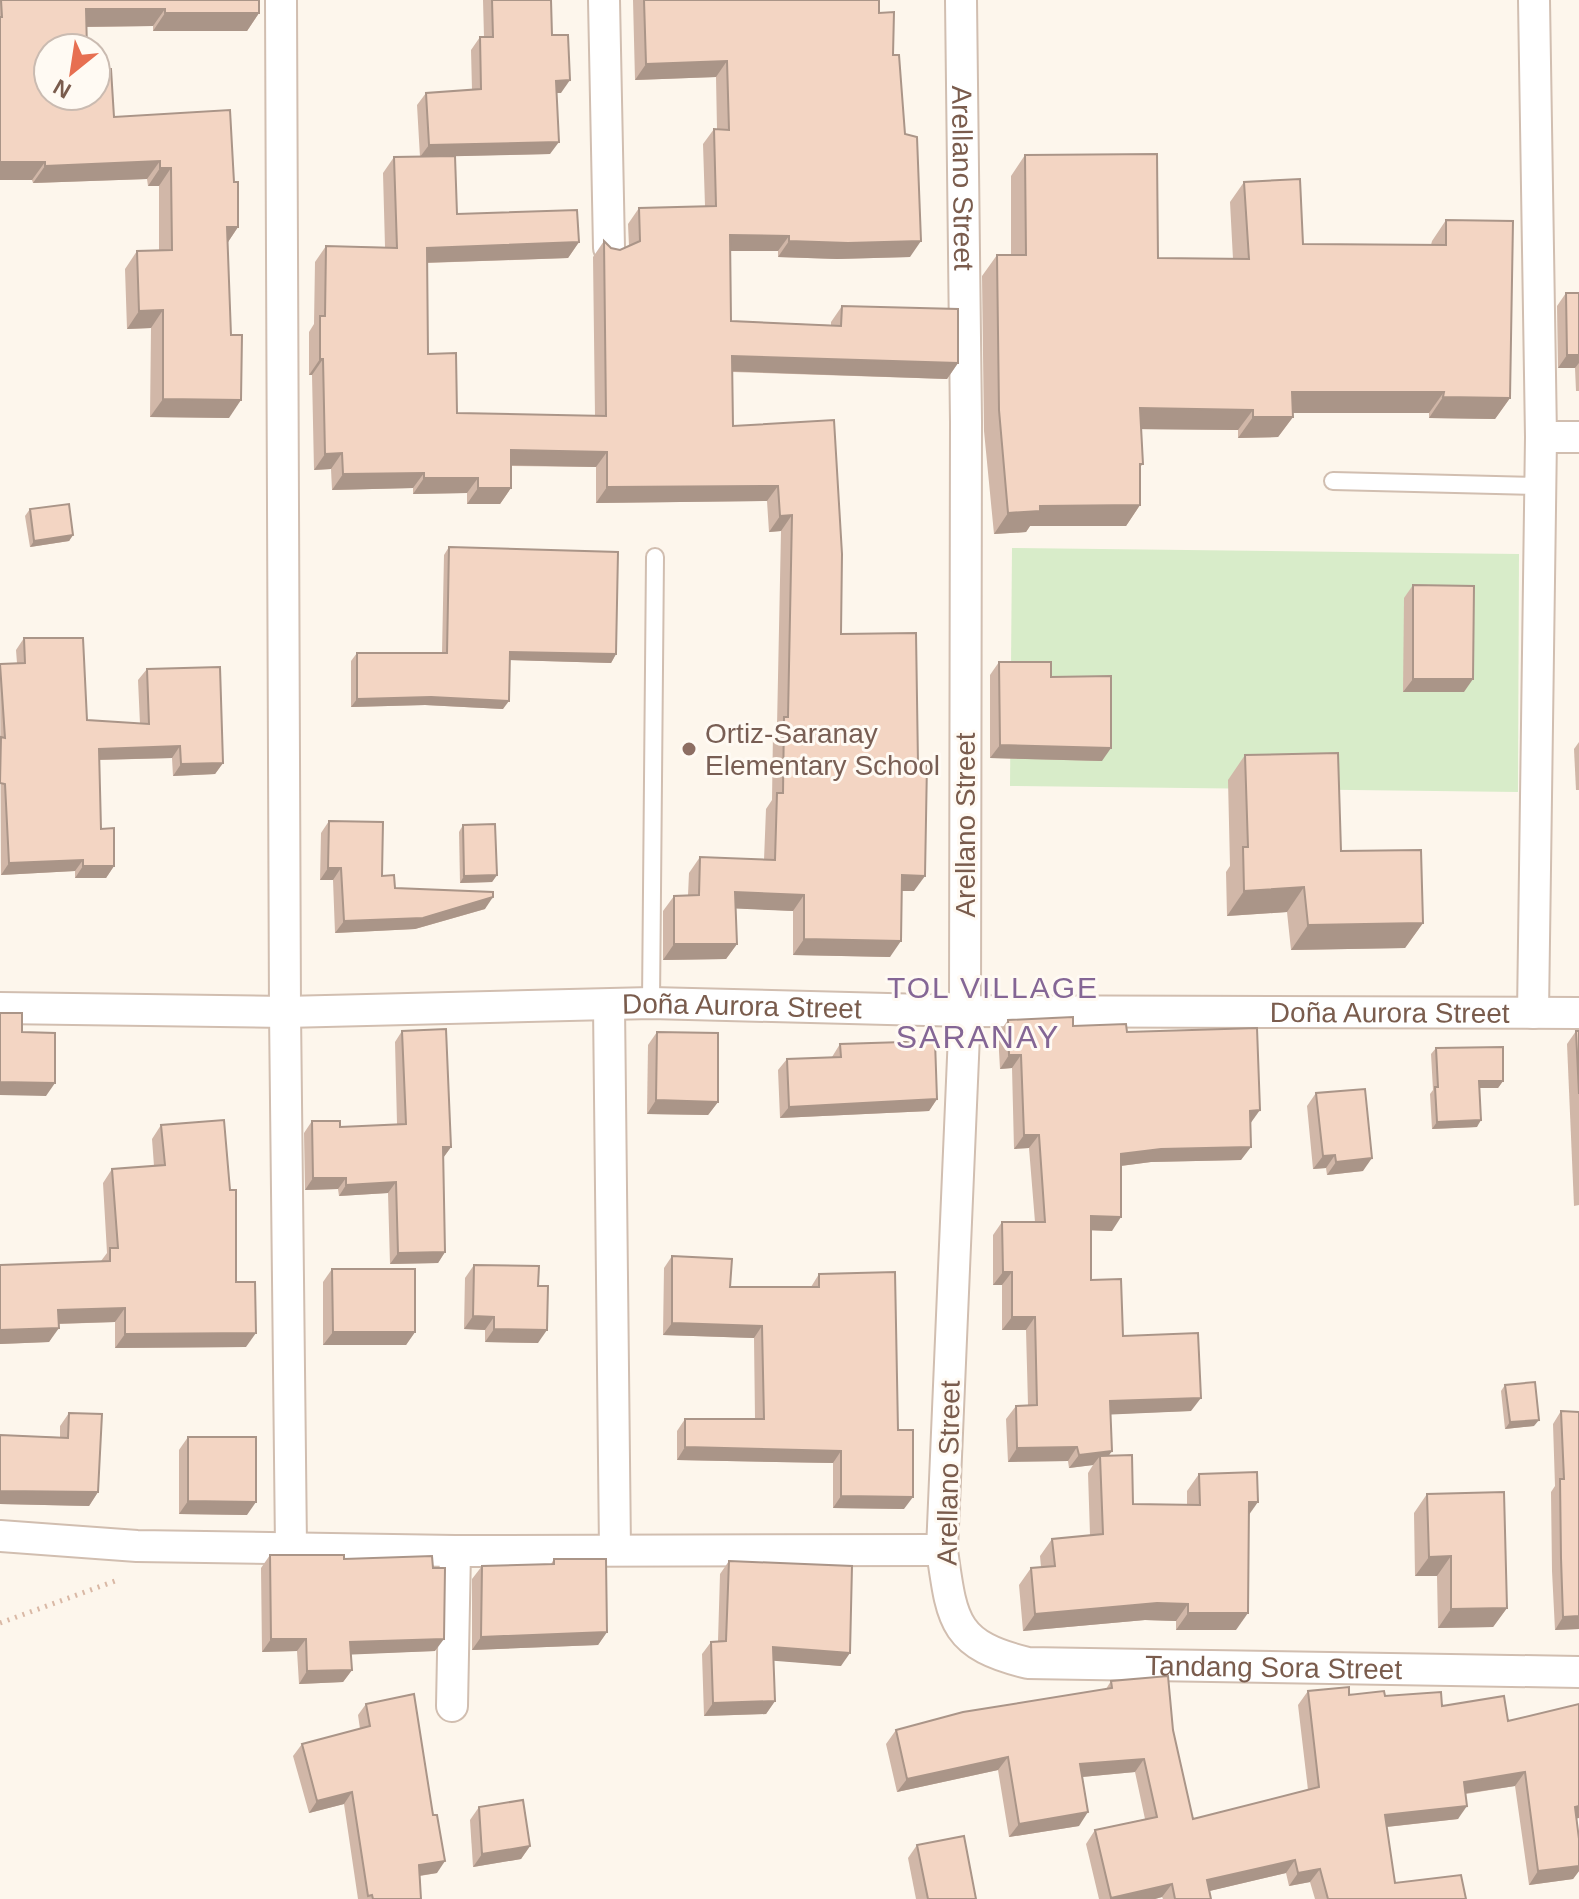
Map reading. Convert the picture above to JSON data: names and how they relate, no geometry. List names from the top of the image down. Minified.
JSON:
{"streets":{"street":["Arellano Street","Doña Aurora Street","Tandang Sora Street"]},"crossings":[["Arellano Street","Doña Aurora Street"],["Arellano Street","Tandang Sora Street"]],"districts":["TOL VILLAGE","SARANAY"],"places":["Ortiz-Saranay Elementary School"],"north":"bottom left"}
